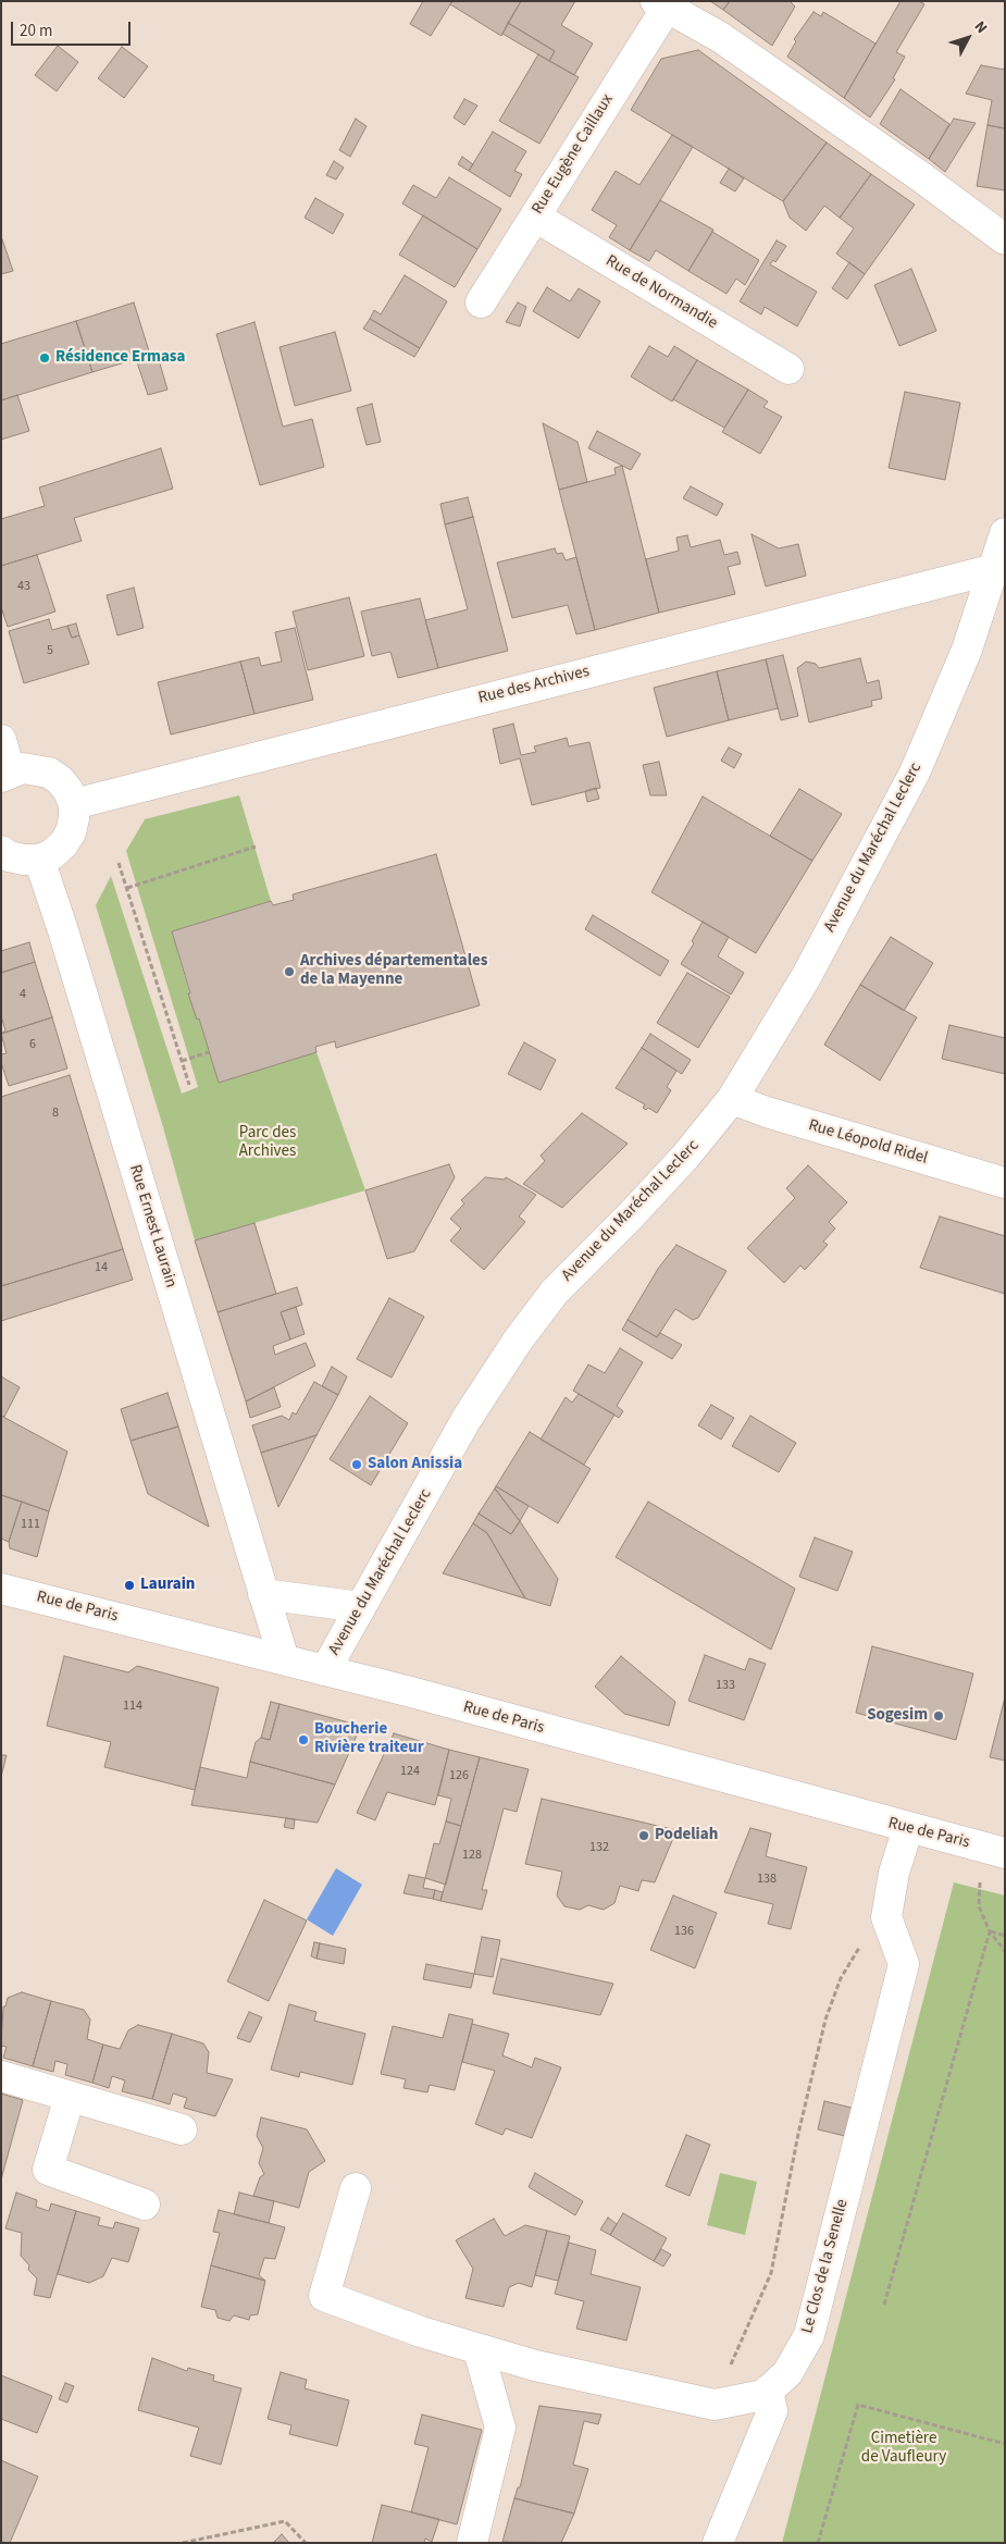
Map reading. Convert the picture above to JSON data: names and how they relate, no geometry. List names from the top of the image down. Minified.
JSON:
{"streets":{"street":["Rue Eugène Caillaux","Rue de Normandie","Rue des Archives","Avenue du Maréchal Leclerc","Rue Léopold Ridel","Rue Ernest Laurain","Rue de Paris","Le Clos de la Senelle"]},"crossings":[["Rue Eugène Caillaux","Rue de Normandie"],["Rue des Archives","Avenue du Maréchal Leclerc"],["Avenue du Maréchal Leclerc","Rue Léopold Ridel"],["Avenue du Maréchal Leclerc","Rue de Paris"],["Rue Ernest Laurain","Rue de Paris"],["Rue de Paris","Le Clos de la Senelle"]],"parks":["Parc des Archives","Cimetière de Vaufleury"],"places":["Résidence Ermasa","Archives départementales de la Mayenne","Salon Anissia","Laurain","Sogesim","Boucherie Rivière traiteur","Podeliah"],"house_numbers":["43","5","4","6","8","14","111","133","114","124","126","132","128","138","136"],"scale_bar":"20 m","north":"top right"}
